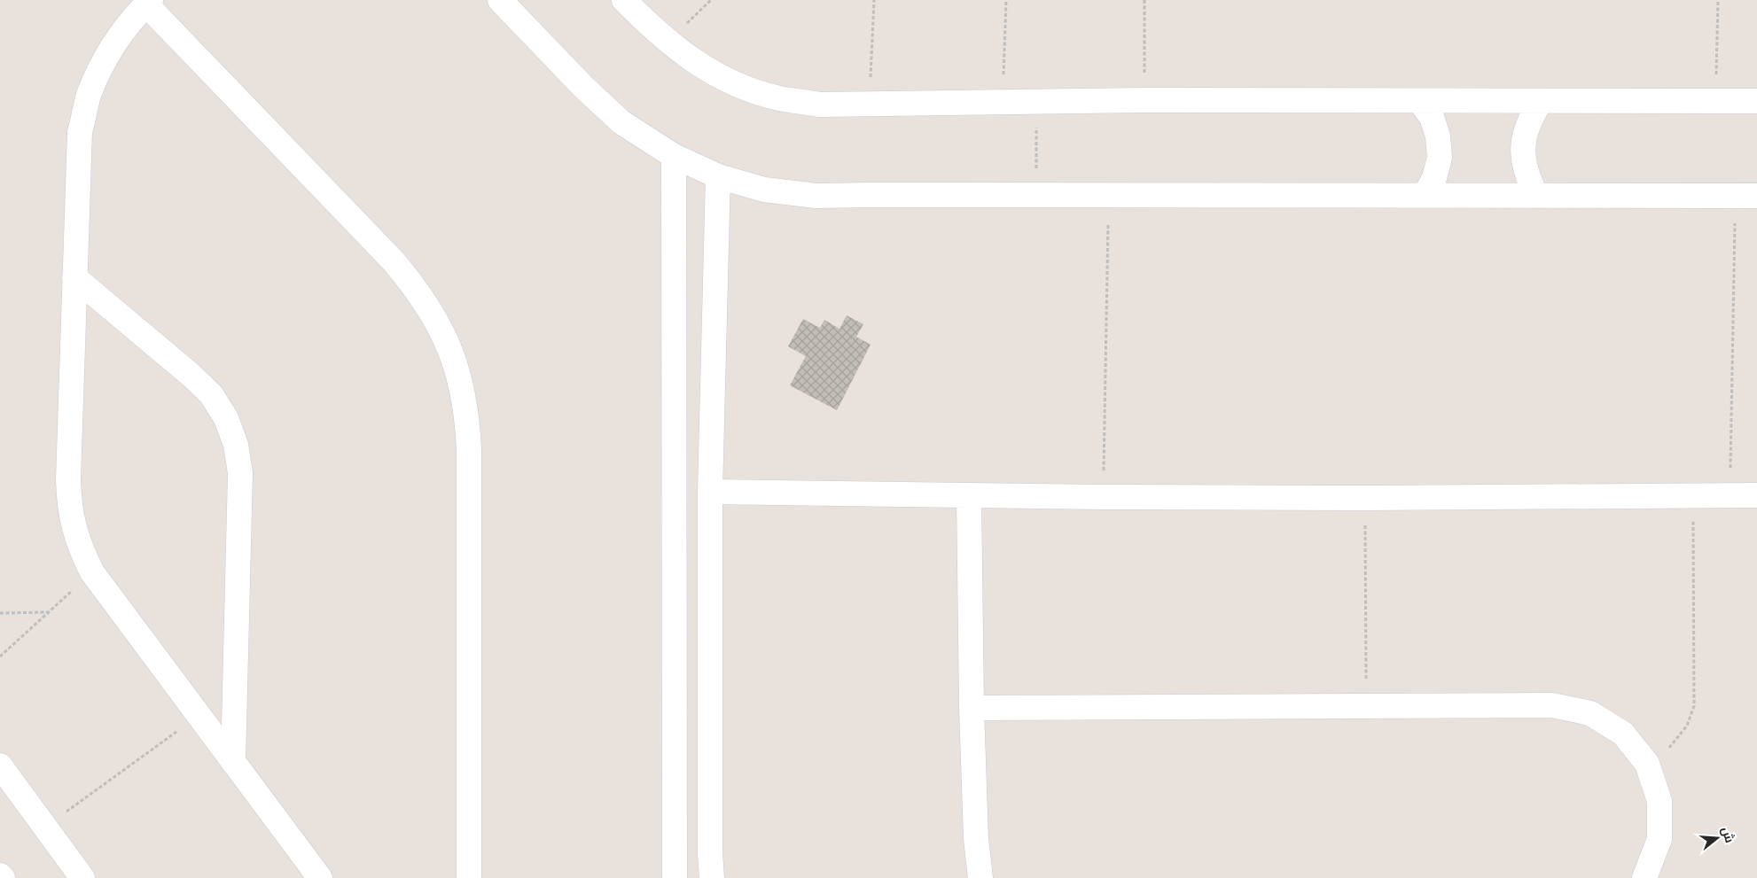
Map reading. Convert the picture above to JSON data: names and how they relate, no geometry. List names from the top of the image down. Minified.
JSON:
{"north":"right"}
